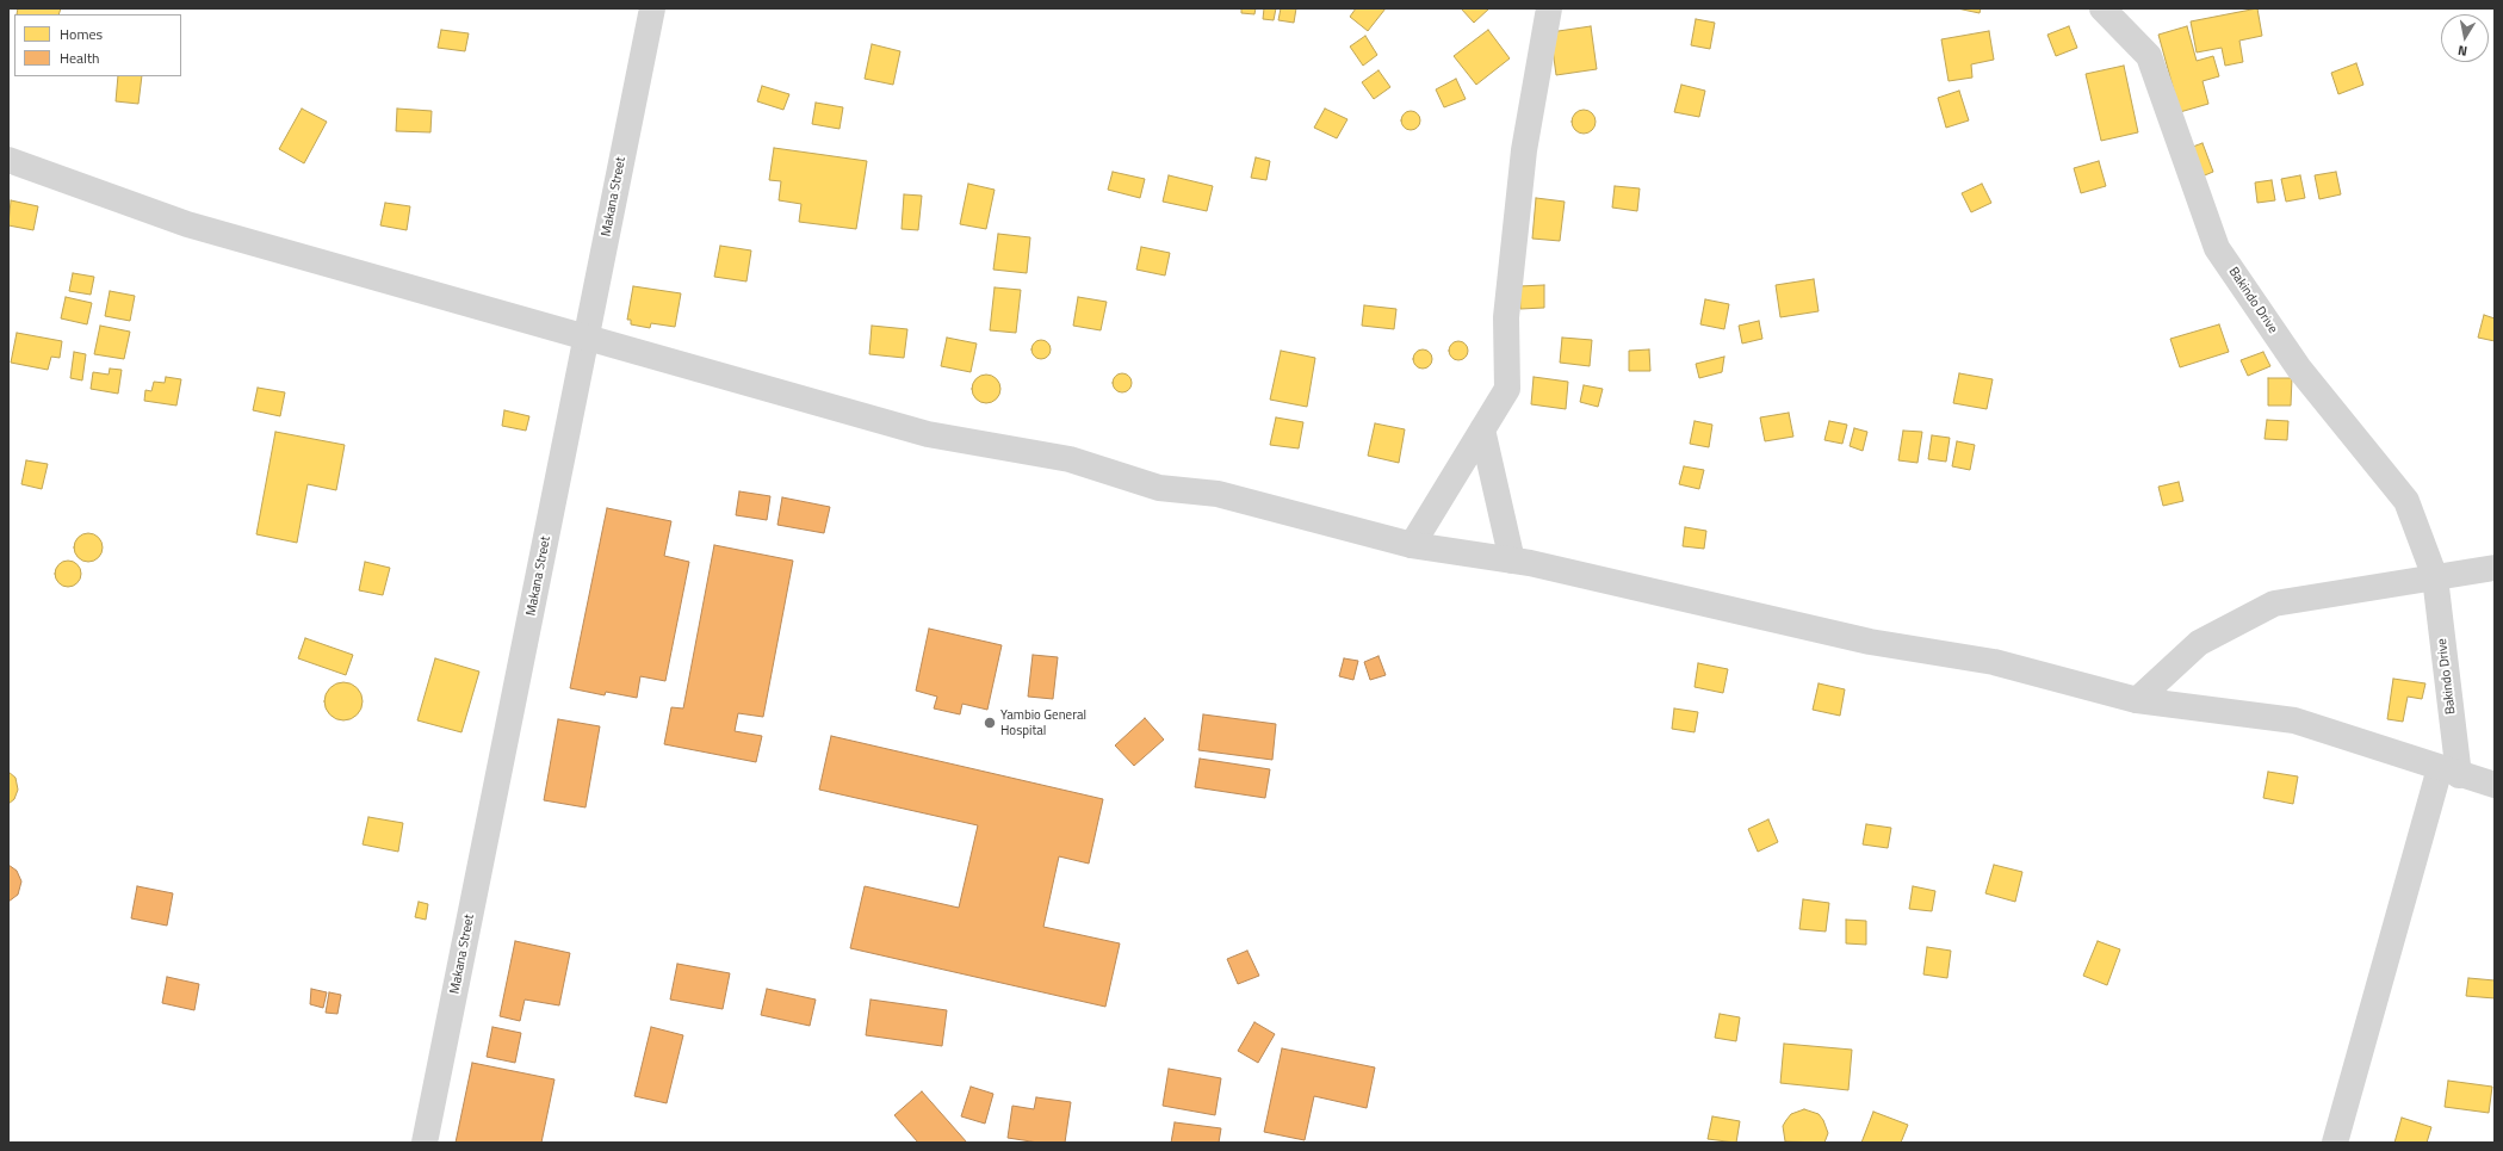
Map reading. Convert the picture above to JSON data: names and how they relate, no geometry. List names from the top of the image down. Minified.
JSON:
{"streets":{"street":["Makana Street","Bakindo Drive"]},"places":["Yambio General Hospital"],"legend":["Homes","Health"],"north":"bottom"}
